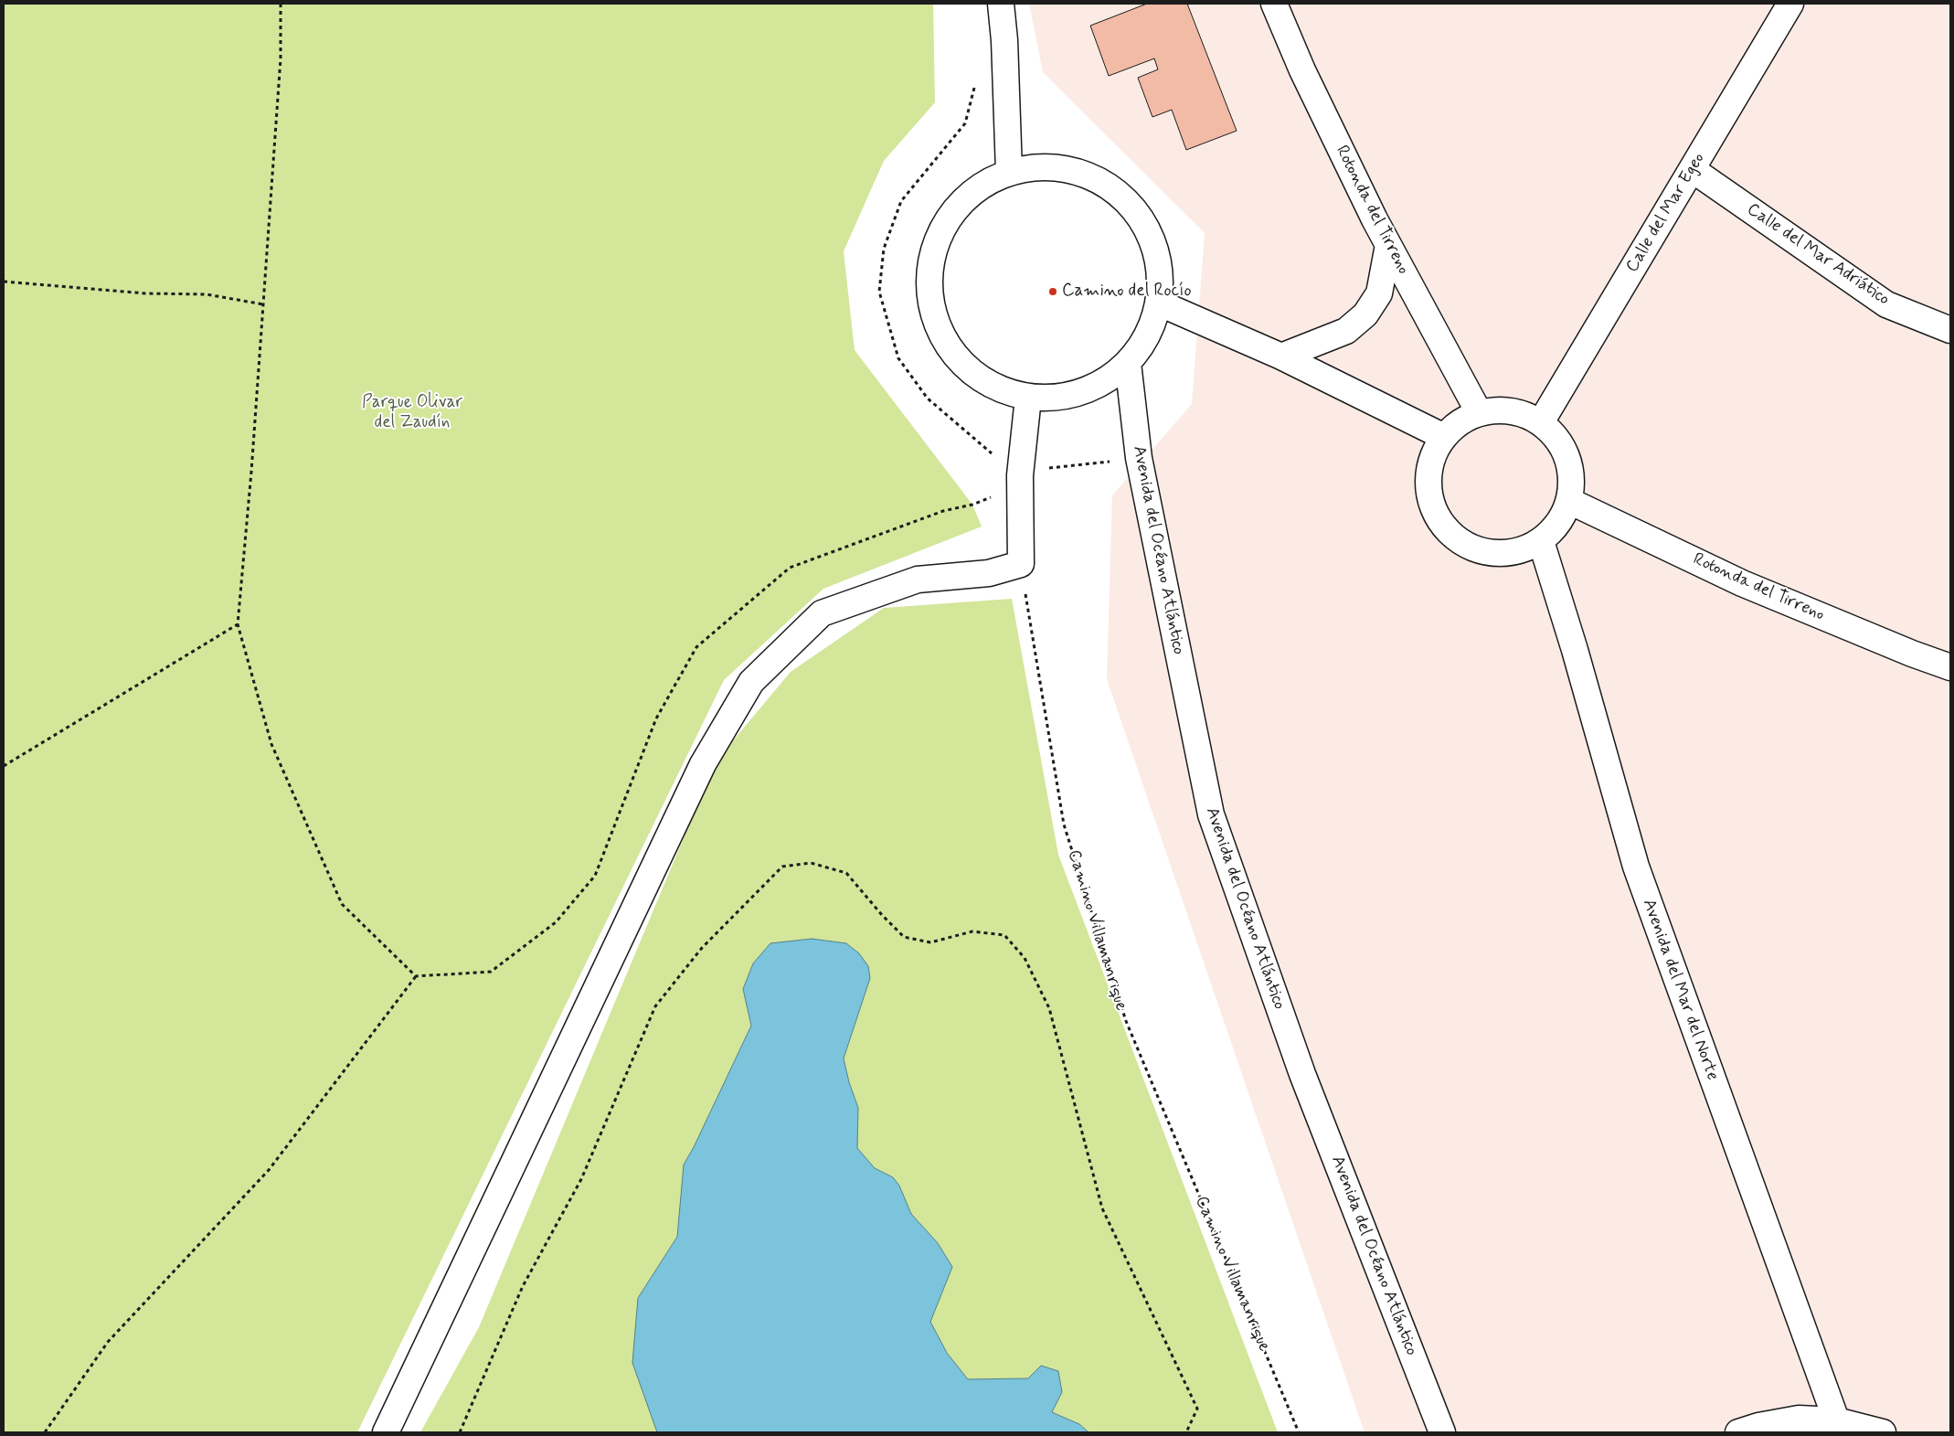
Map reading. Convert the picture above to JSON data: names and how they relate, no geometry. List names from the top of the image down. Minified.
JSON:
{"streets":{"street":["Rotonda del Tirreno","Calle del Mar Egeo","Calle del Mar Adriático","Avenida del Océano Atlántico","Avenida del Mar del Norte"],"path":["Camino Villamanrique"]},"crossings":[["Rotonda del Tirreno","Calle del Mar Egeo"],["Rotonda del Tirreno","Avenida del Mar del Norte"],["Calle del Mar Egeo","Calle del Mar Adriático"],["Calle del Mar Egeo","Avenida del Mar del Norte"]],"parks":["Parque Olivar del Zaudín"],"places":["Camino del Rocío"]}
